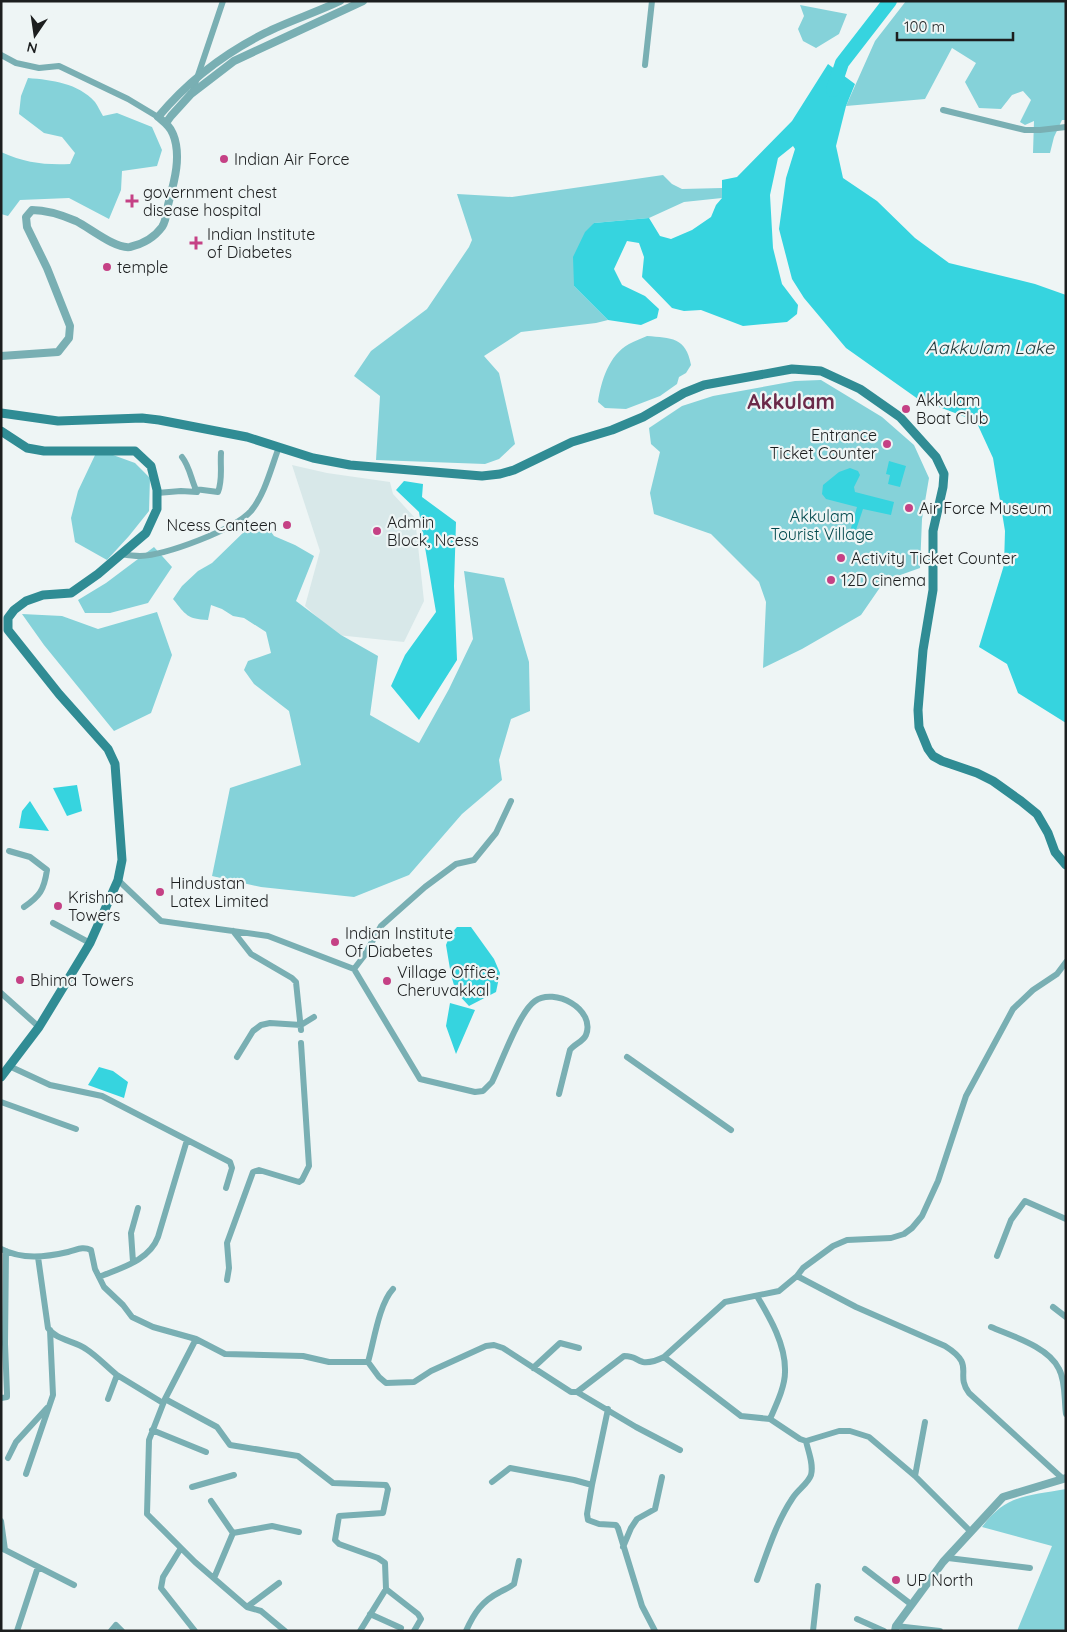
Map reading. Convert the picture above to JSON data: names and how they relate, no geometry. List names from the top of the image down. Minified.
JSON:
{"districts":["Akkulam"],"water":["Aakkulam Lake"],"parks":["Akkulam Tourist Village"],"places":{"other":["Indian Air Force","temple","Akkulam Boat Club","Entrance Ticket Counter","Air Force Museum","Ncess Canteen","Admin Block, Ncess","Activity Ticket Counter","12D cinema","Hindustan Latex Limited","Krishna Towers","Indian Institute Of Diabetes","Bhima Towers","Village Office, Cheruvakkal","UP North"],"health":["government chest disease hospital","Indian Institute of Diabetes"]},"scale_bar":"100 m","north":"bottom"}
